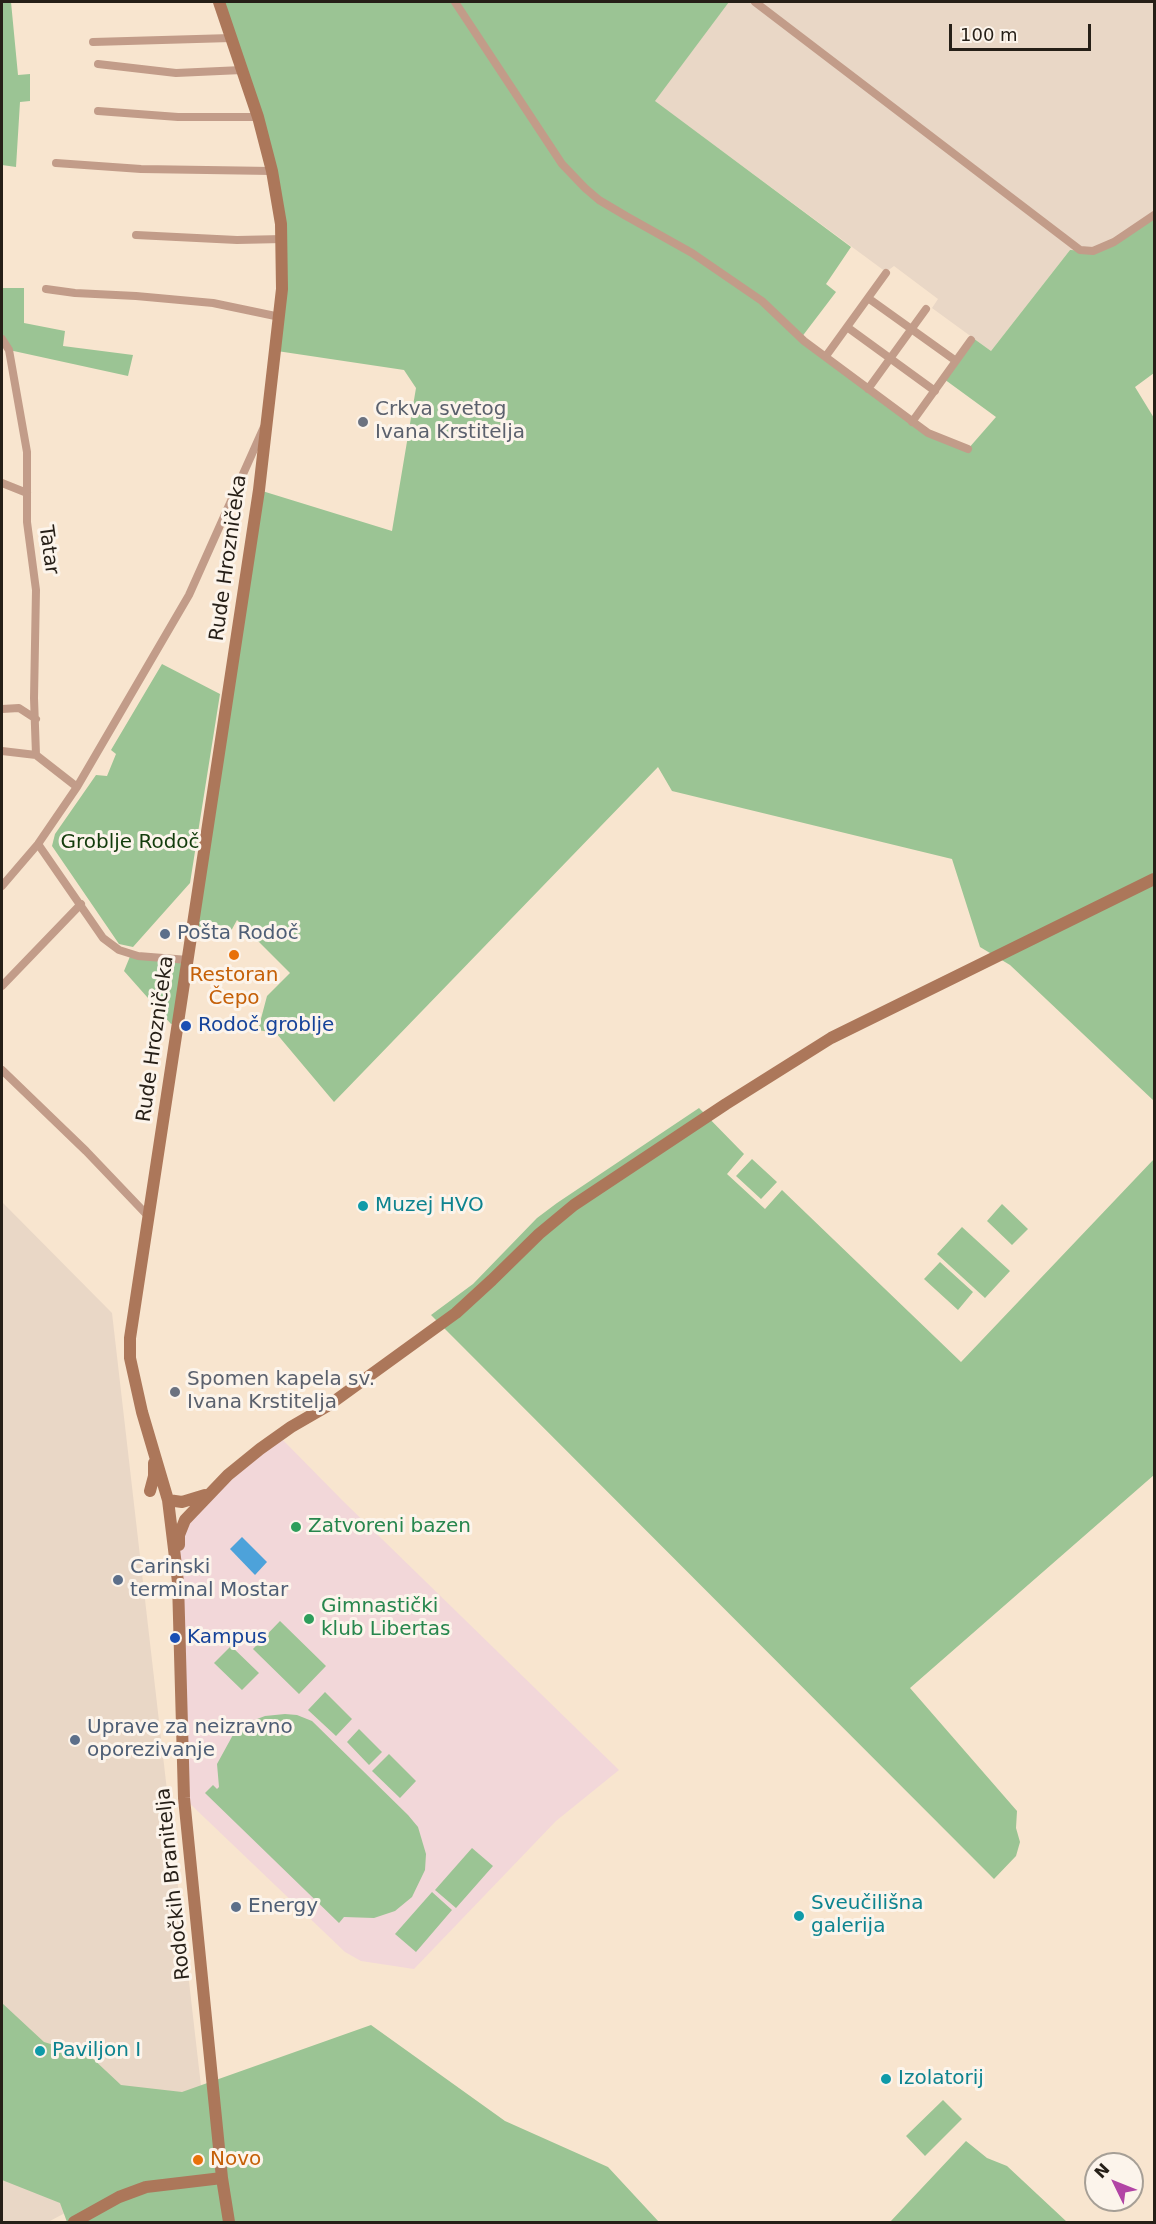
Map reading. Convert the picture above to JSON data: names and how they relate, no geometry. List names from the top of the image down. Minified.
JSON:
{"streets":{"street":["Tatar","Rude Hrozničeka","Rodočkih Branitelja"]},"crossings":[["Rude Hrozničeka","Rodočkih Branitelja"]],"parks":["Groblje Rodoč"],"places":["Crkva svetog Ivana Krstitelja","Pošta Rodoč","Restoran Čepo","Rodoč groblje","Muzej HVO","Spomen kapela sv. Ivana Krstitelja","Zatvoreni bazen","Carinski terminal Mostar","Gimnastički klub Libertas","Kampus","Uprave za neizravno oporezivanje","Energy","Sveučilišna galerija","Paviljon I","Izolatorij","Novo"],"scale_bar":"100 m","north":"top left"}
